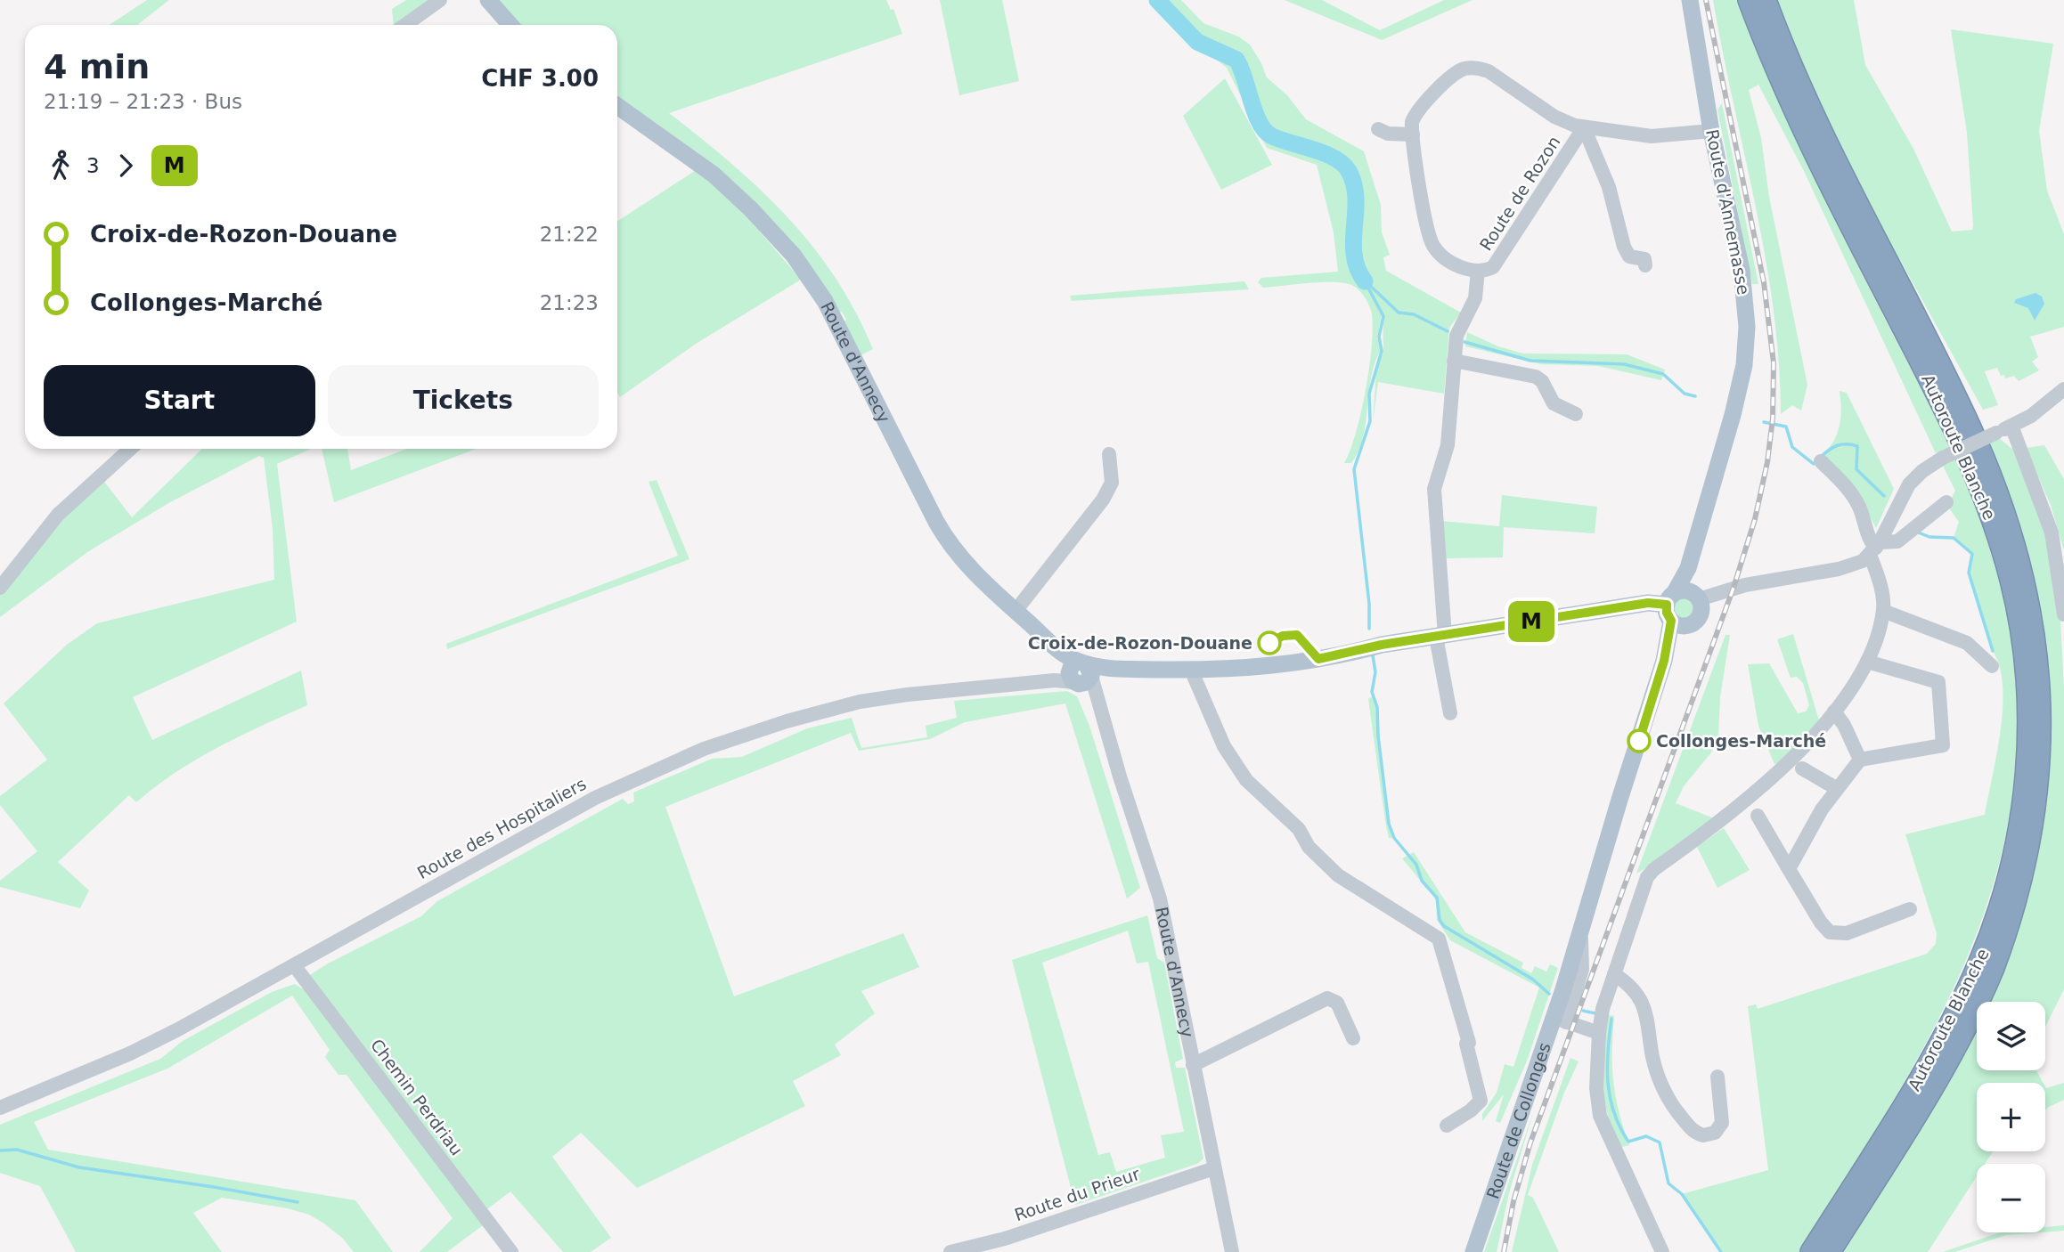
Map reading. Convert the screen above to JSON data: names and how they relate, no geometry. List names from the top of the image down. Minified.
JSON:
{"streets":{"highway":["Autoroute Blanche"],"main road":["Route d'Annemasse","Route d'Annecy","Route de Collonges"],"street":["Route de Rozon","Route des Hospitaliers","Chemin Perdriau","Route du Prieur"]},"crossings":[["Route d'Annecy","Route des Hospitaliers"],["Route d'Annecy","Route du Prieur"],["Route des Hospitaliers","Chemin Perdriau"]],"places":["Croix-de-Rozon-Douane","Collonges-Marché"],"lines":["bus line M"],"page":{"on_map":"M","heading":["4 min","21:19 – 21:23 · Bus","CHF 3.00"],"legs":["3","M"],"list":[{"name":"Croix-de-Rozon-Douane","value":"21:22"},{"name":"Collonges-Marché","value":"21:23"}],"buttons":["Start","Tickets"],"map_buttons":["+","−"]}}
